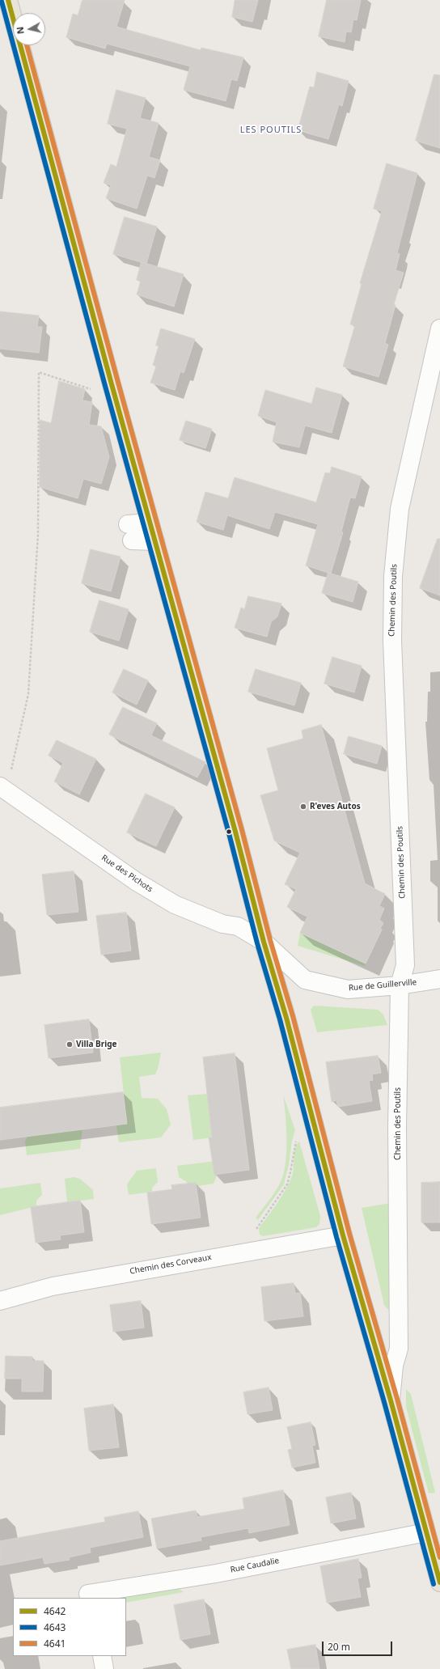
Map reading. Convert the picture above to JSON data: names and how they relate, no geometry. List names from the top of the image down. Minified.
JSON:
{"streets":{"street":["Chemin des Poutils","Rue des Pichots","Rue de Guillerville","Chemin des Corveaux","Rue Caudalie"]},"crossings":[["Chemin des Poutils","Rue de Guillerville"],["Rue des Pichots","Rue de Guillerville"]],"districts":["LES POUTILS"],"places":["R'eves Autos","Villa Brige"],"lines":["transit line 4642","transit line 4643","transit line 4641"],"legend":["4642","4643","4641"],"scale_bar":"20 m","north":"left"}
